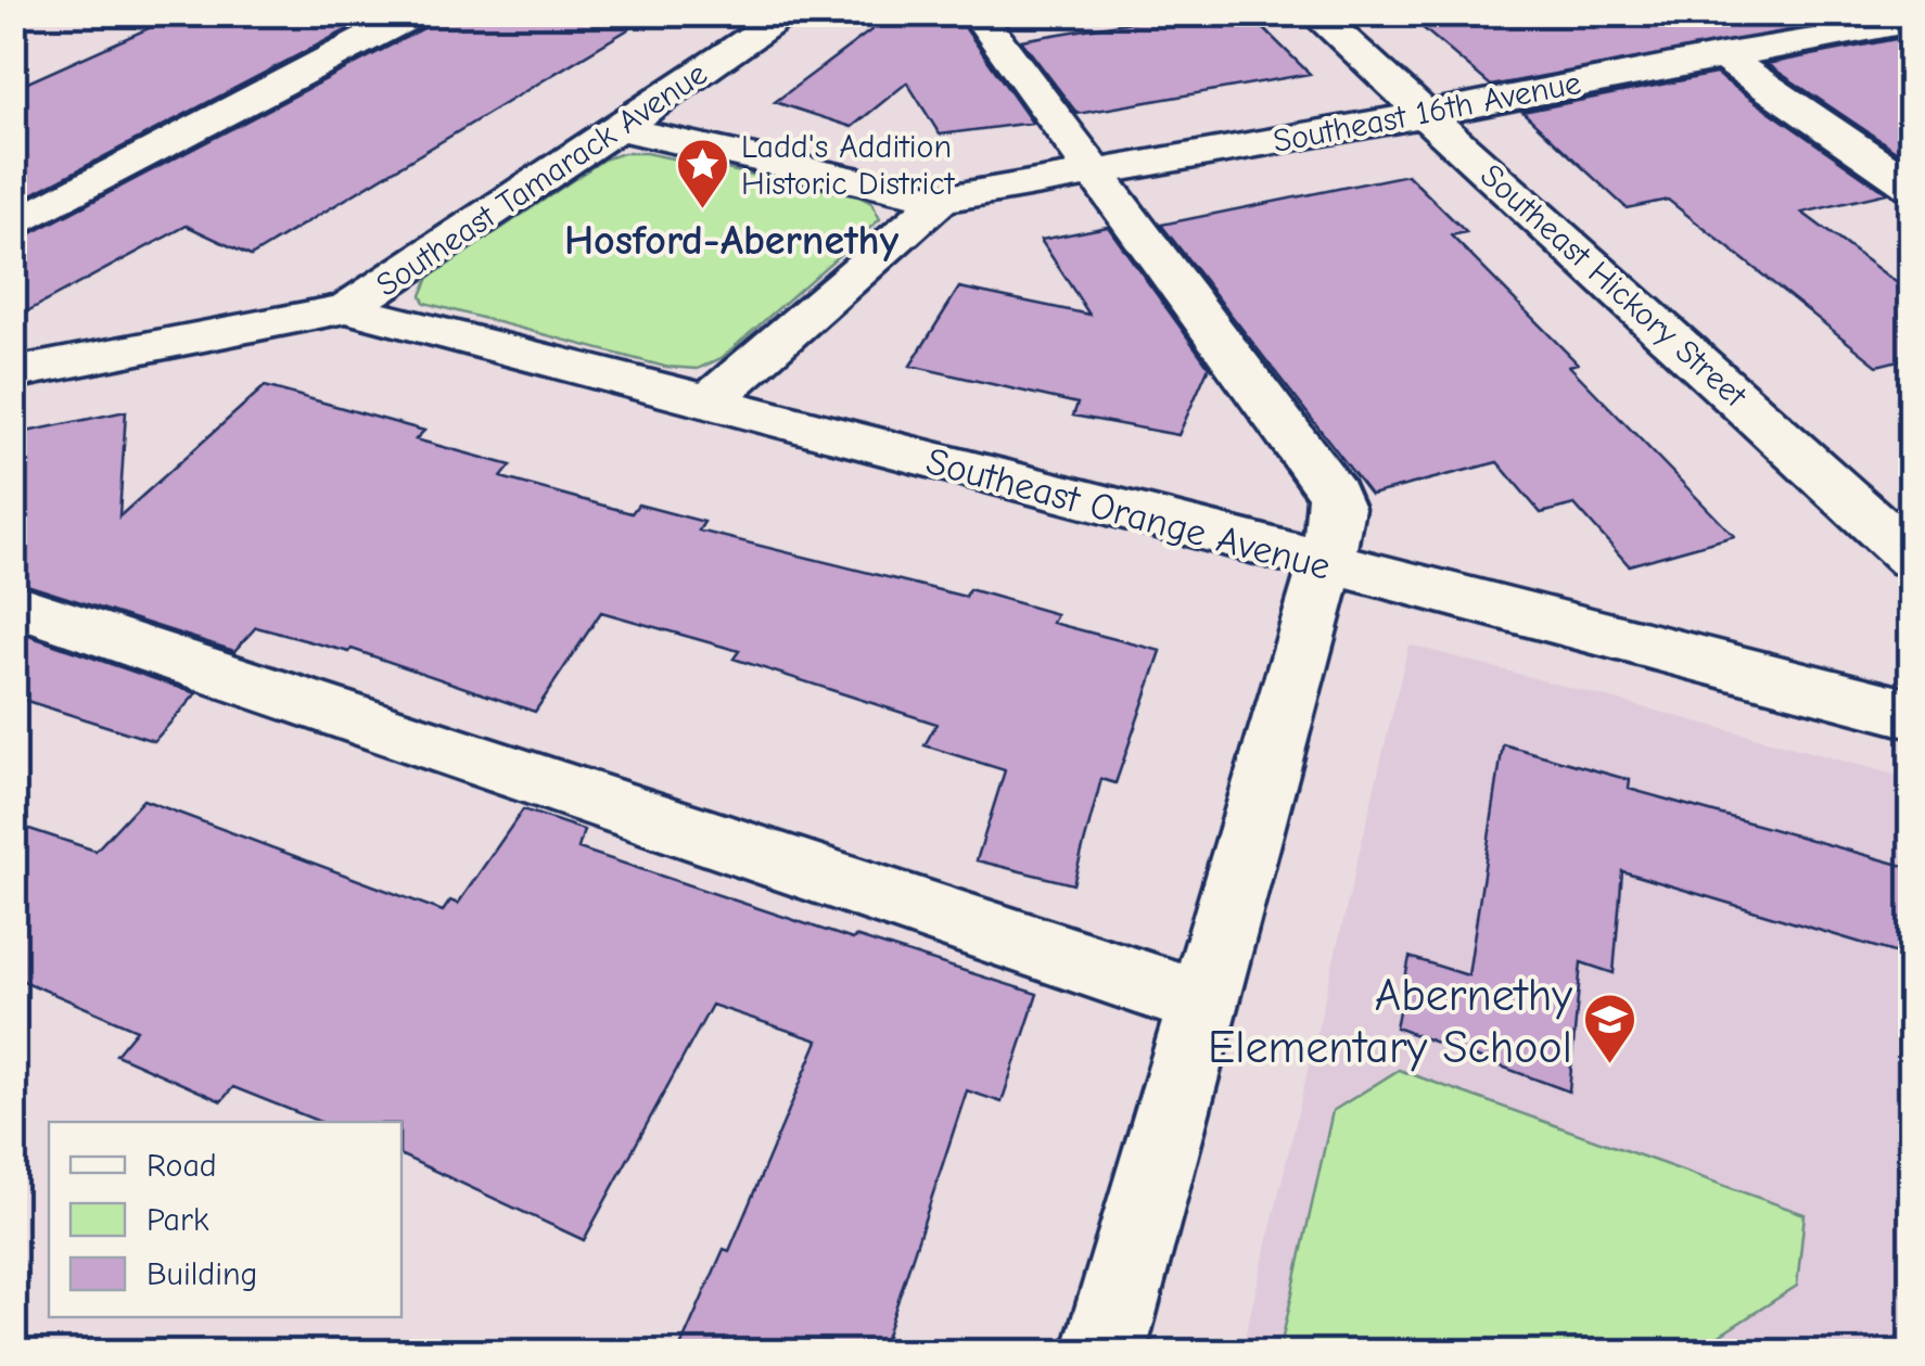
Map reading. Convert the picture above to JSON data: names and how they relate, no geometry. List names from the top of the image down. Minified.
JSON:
{"streets":{"street":["Southeast 16th Avenue","Southeast Tamarack Avenue","Southeast Hickory Street","Southeast Orange Avenue"]},"crossings":[["Southeast 16th Avenue","Southeast Tamarack Avenue"],["Southeast 16th Avenue","Southeast Hickory Street"],["Southeast Tamarack Avenue","Southeast Orange Avenue"]],"districts":["Hosford-Abernethy"],"places":{"place":["Ladd's Addition Historic District"],"school or university":["Abernethy Elementary School"]},"legend":["Road","Park","Building"]}
